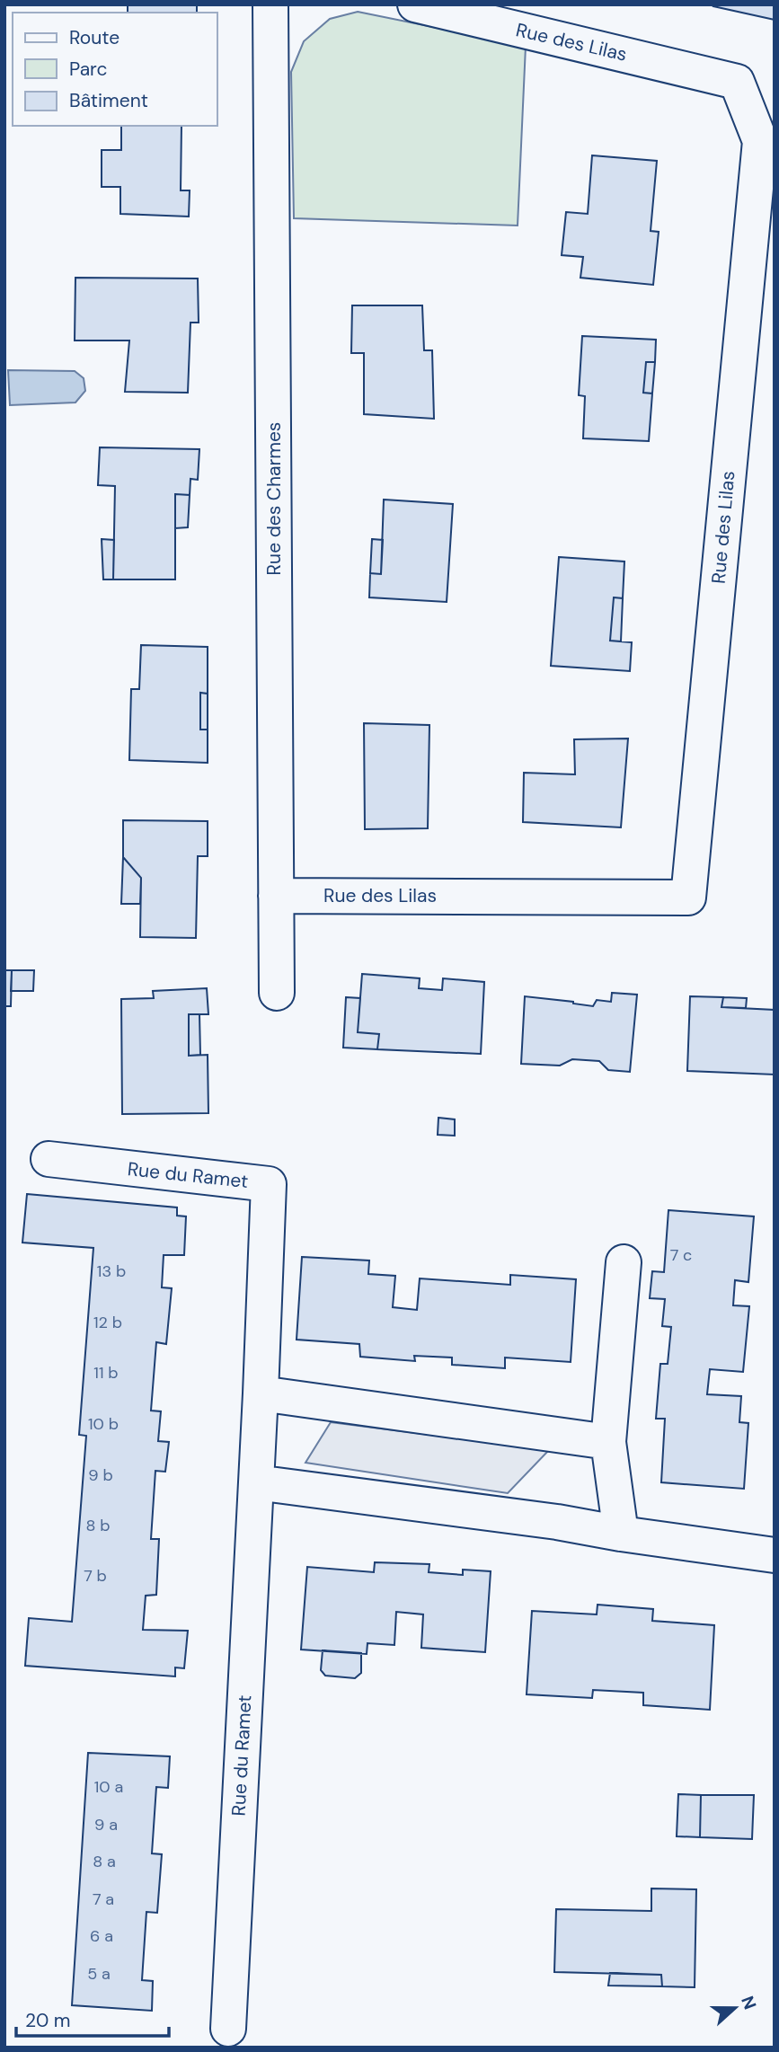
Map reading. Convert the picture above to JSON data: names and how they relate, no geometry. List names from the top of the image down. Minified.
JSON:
{"streets":{"street":["Rue des Lilas","Rue des Charmes","Rue du Ramet"]},"crossings":[["Rue des Lilas","Rue des Charmes"]],"house_numbers":["7 c","13 b","12 b","11 b","10 b","9 b","8 b","7 b","10 a","9 a","8 a","7 a","6 a","5 a"],"legend":["Route","Parc","Bâtiment"],"scale_bar":"20 m","north":"right"}
